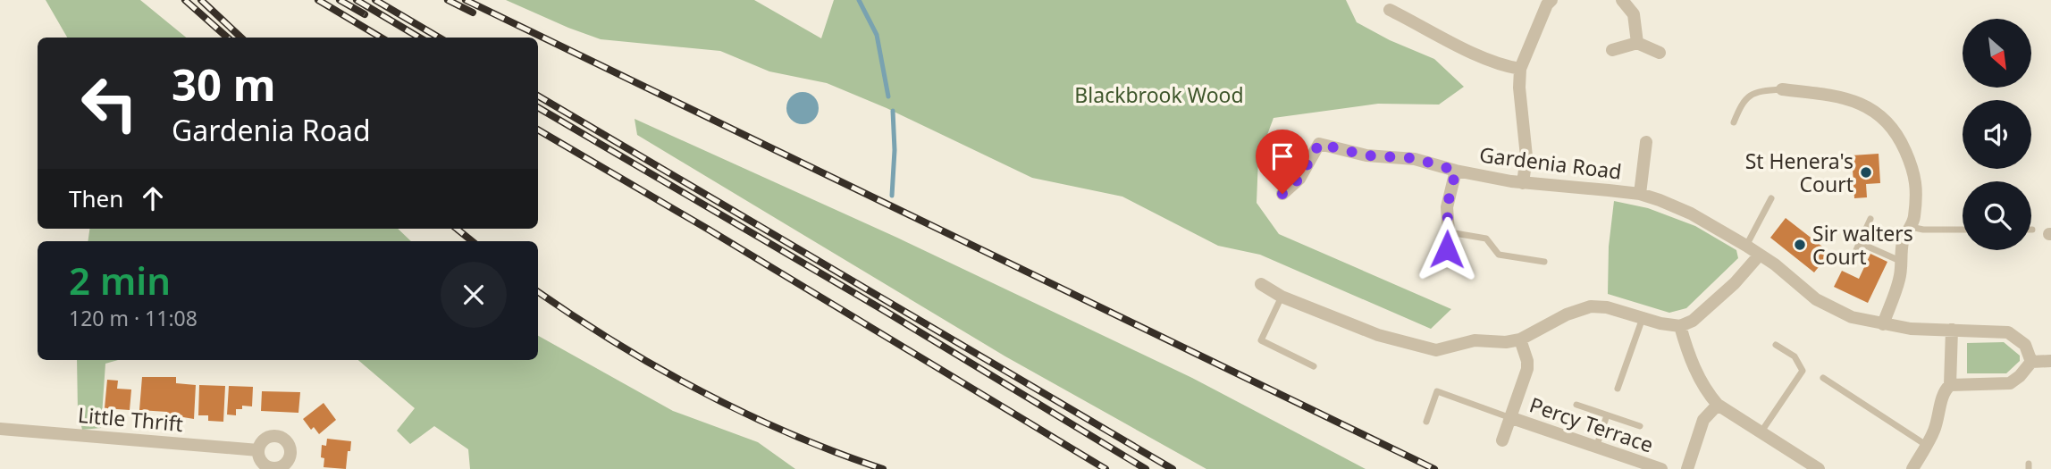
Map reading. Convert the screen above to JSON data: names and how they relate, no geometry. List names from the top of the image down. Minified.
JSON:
{"streets":{"street":["Gardenia Road","Little Thrift","Percy Terrace"]},"parks":["Blackbrook Wood"],"places":["St Henera's Court","Sir walters Court"],"north":"bottom right","page":{"turn":["30 m","Gardenia Road"],"then":"Then","heading":["2 min","120 m · 11:08"]}}
